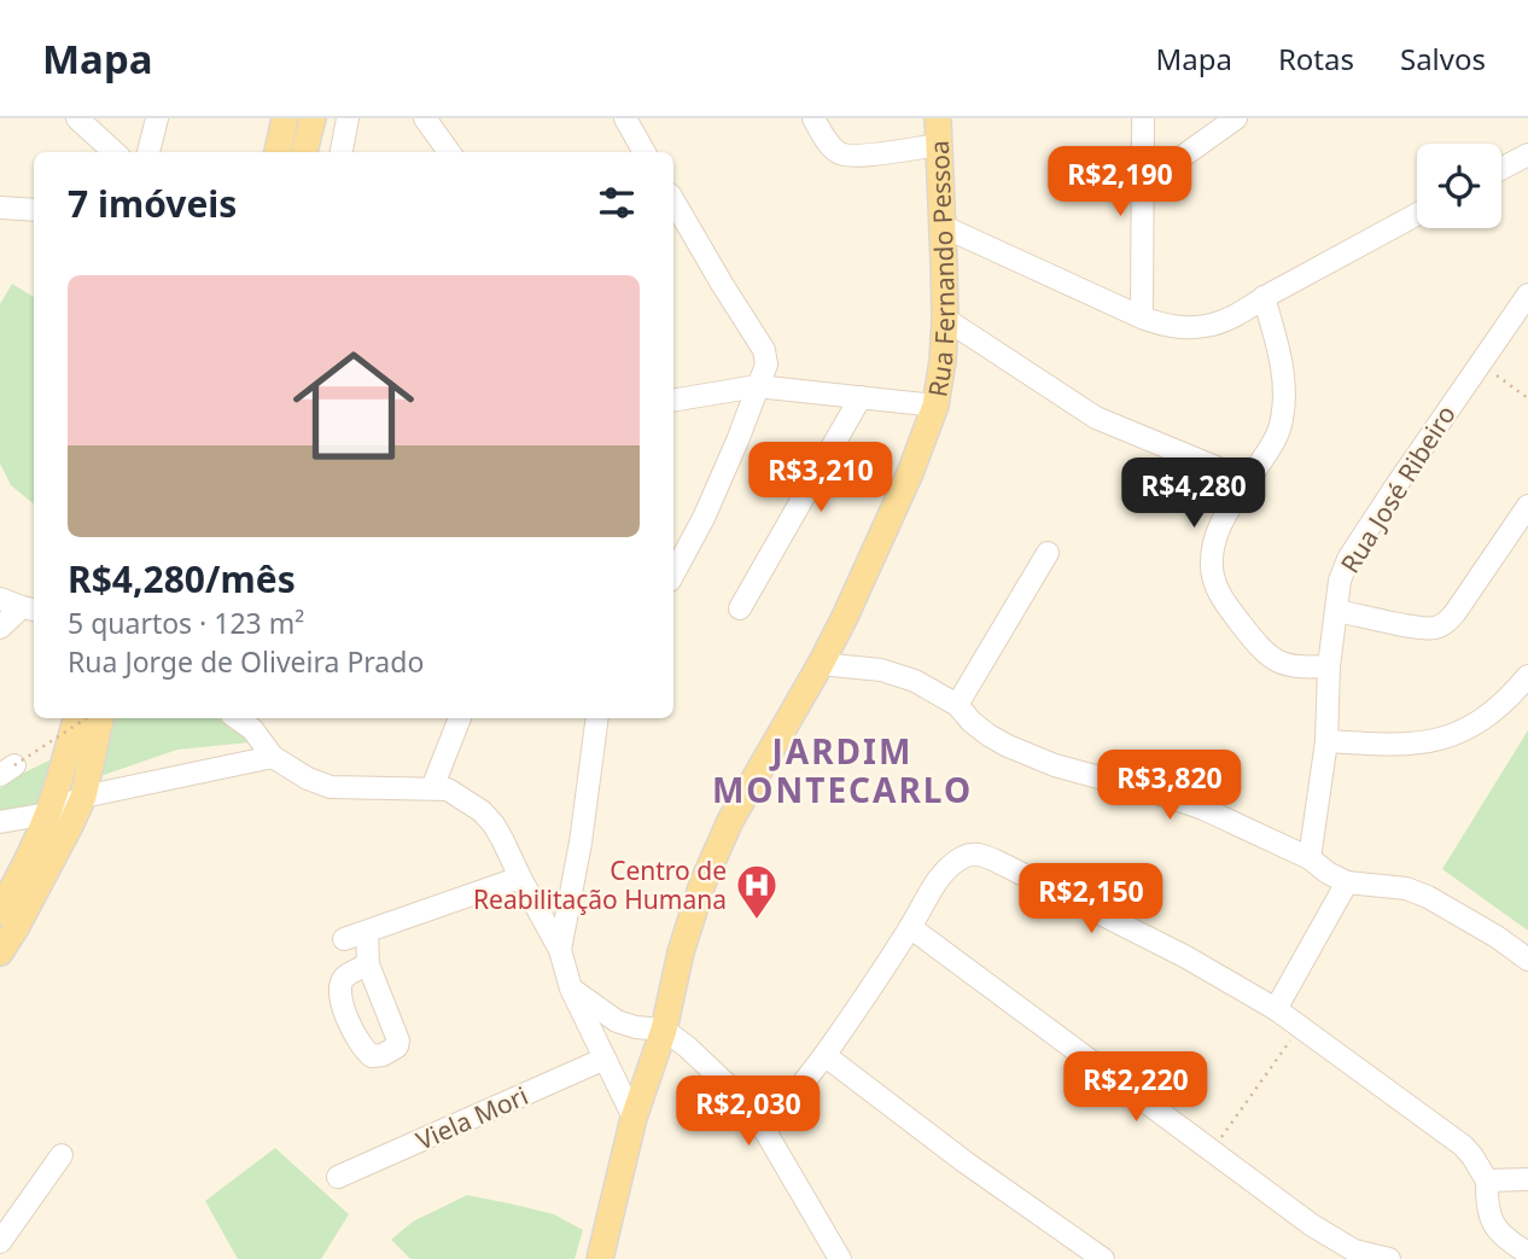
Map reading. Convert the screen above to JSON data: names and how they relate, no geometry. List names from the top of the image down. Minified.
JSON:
{"streets":{"main road":["Rua Fernando Pessoa"],"street":["Rua José Ribeiro","Viela Mori"]},"districts":["JARDIM MONTECARLO"],"places":{"hospital":["Centro de Reabilitação Humana"]},"page":{"header":"Mapa","nav":["Mapa","Rotas","Salvos"],"price":["R$2,190","R$3,210","R$4,280","R$3,820","R$2,150","R$2,220","R$2,030"],"heading":"7 imóveis","list":[{"name":"R$4,280/mês","note":"5 quartos · 123 m² · Rua Jorge de Oliveira Prado"}]}}
